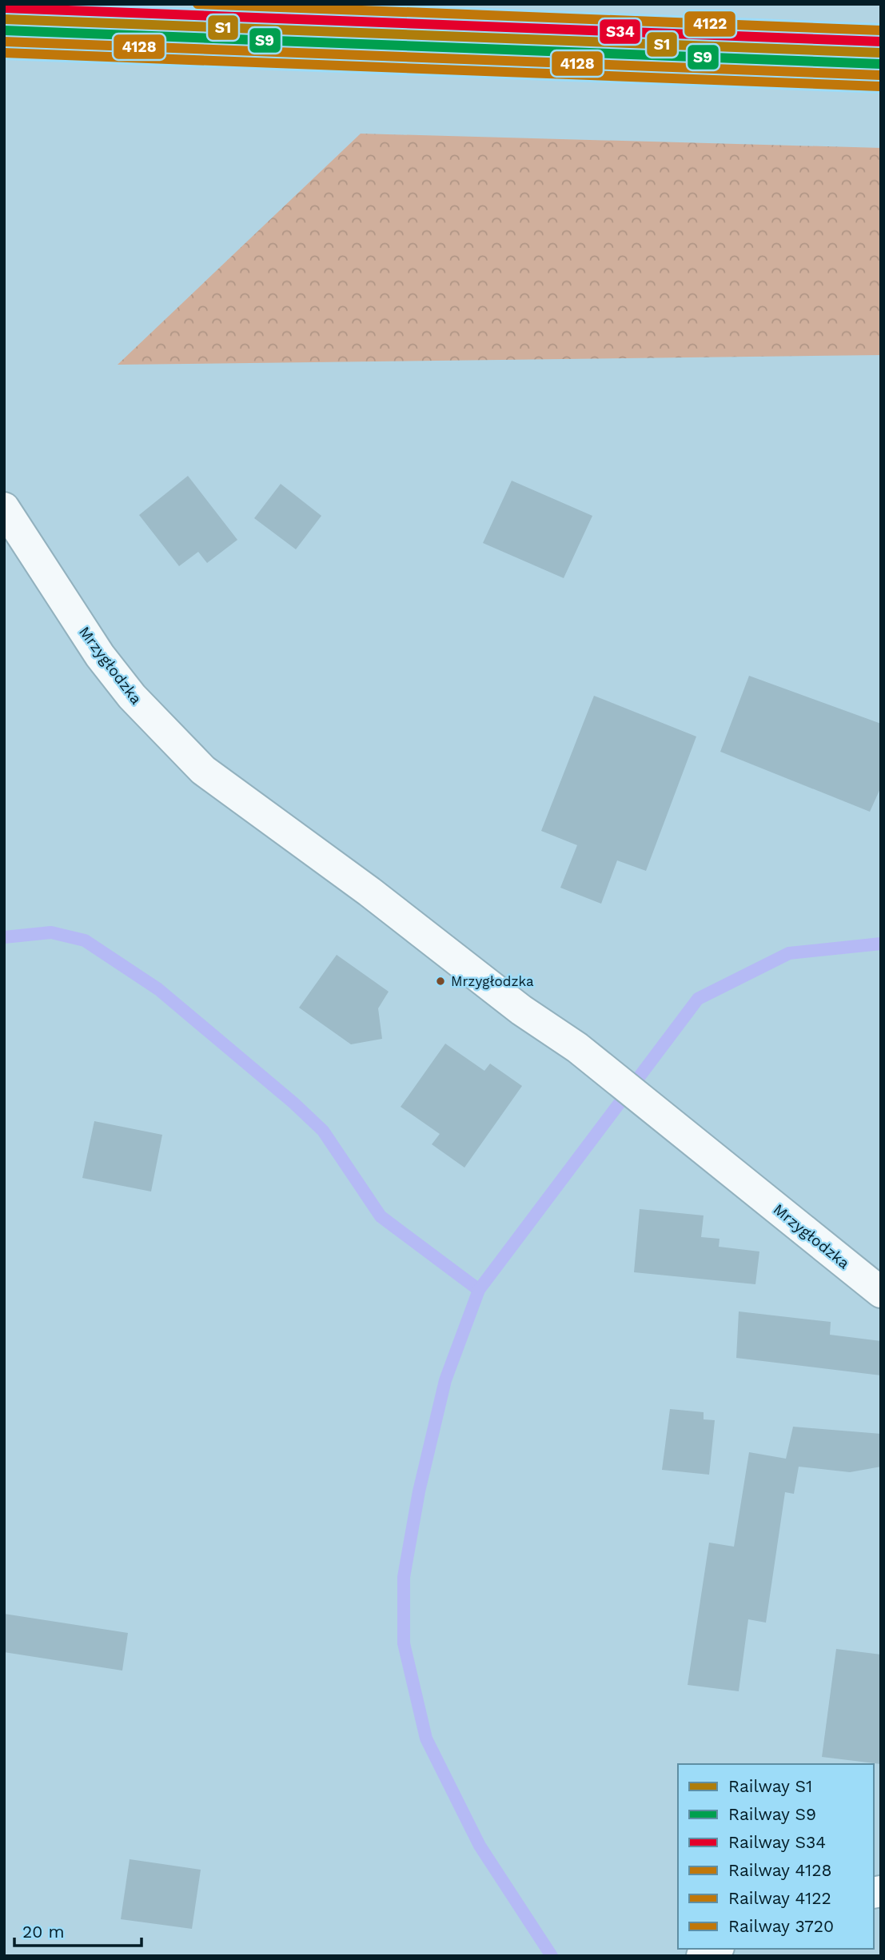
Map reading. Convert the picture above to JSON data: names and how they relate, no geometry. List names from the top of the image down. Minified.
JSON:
{"streets":{"street":["Mrzygłodzka"]},"places":["Mrzygłodzka"],"lines":["rail line 4122","rail line S34","rail line S1","rail line S9","rail line 4128","rail line 3720"],"legend":["Railway S1","Railway S9","Railway S34","Railway 4128","Railway 4122","Railway 3720"],"scale_bar":"20 m"}
